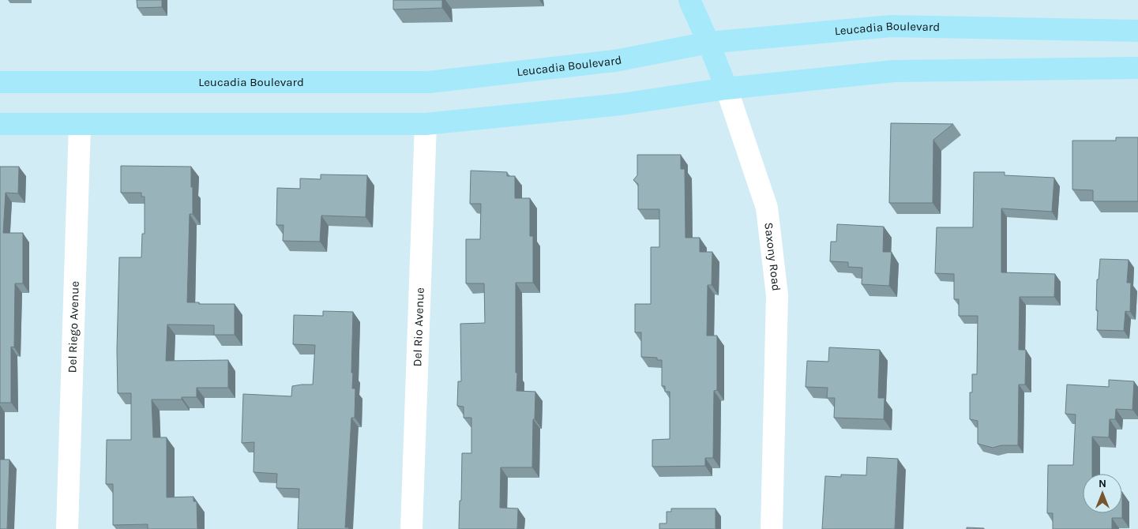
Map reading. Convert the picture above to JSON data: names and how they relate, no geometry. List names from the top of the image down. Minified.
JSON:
{"streets":{"main road":["Leucadia Boulevard","Saxony Road"],"street":["Del Rio Avenue","Del Riego Avenue"]},"crossings":[["Leucadia Boulevard","Saxony Road"]],"north":"top"}
